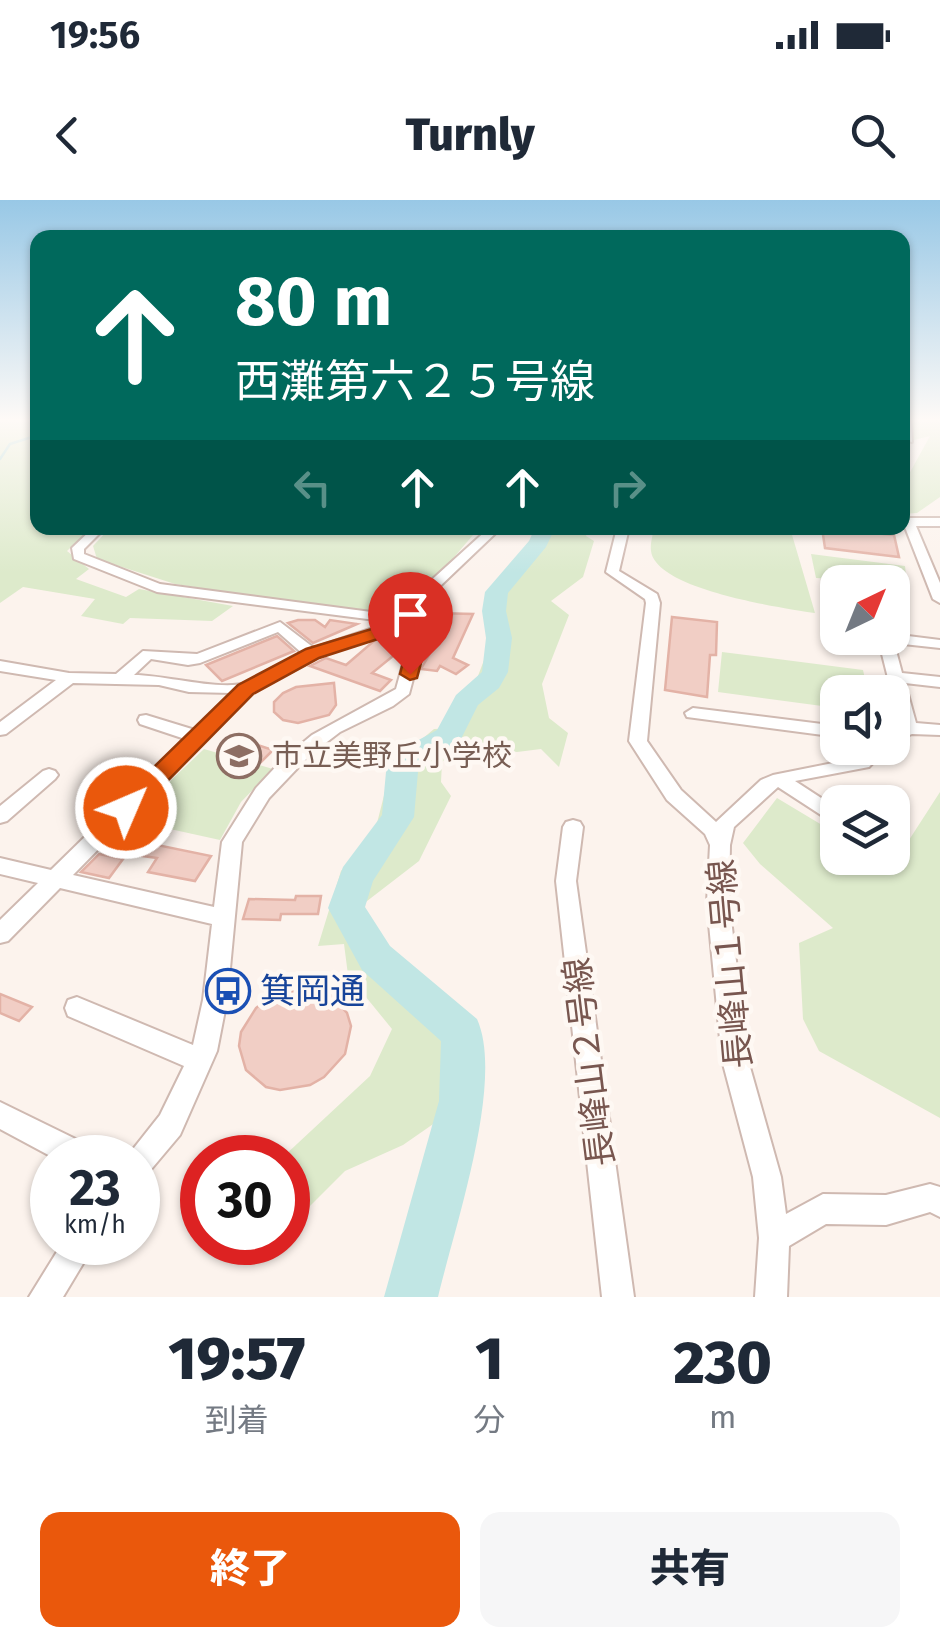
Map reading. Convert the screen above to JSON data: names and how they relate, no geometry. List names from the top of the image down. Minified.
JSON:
{"streets":{"street":["長峰山１号線","長峰山２号線"]},"places":{"school or university":["市立美野丘小学校"],"bus stop":["箕岡通"]},"north":"top right","page":{"status":"19:56","header":"Turnly","turn":["80 m","西灘第六２５号線"],"speed":"23 km/h","limit":"30","eta":["19:57","到着","1","分","230","m"],"buttons":["終了","共有"]}}
